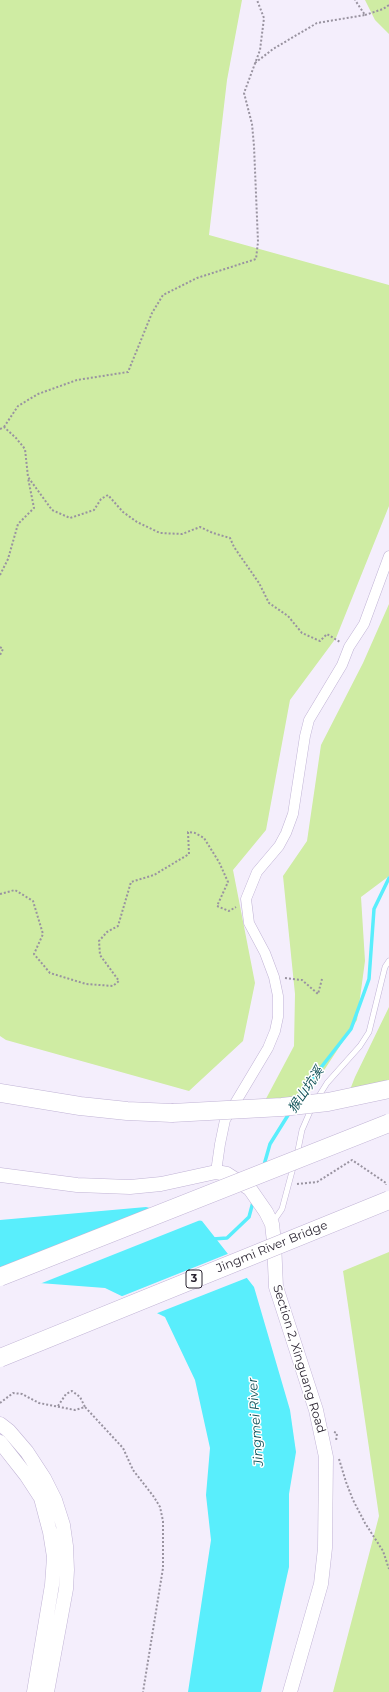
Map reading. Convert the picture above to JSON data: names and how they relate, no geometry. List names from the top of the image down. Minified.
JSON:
{"streets":{"highway":["Jingmi River Bridge","3"],"street":["Section 2, Xinguang Road"]},"water":["猴山坑溪","Jingmei River"]}
